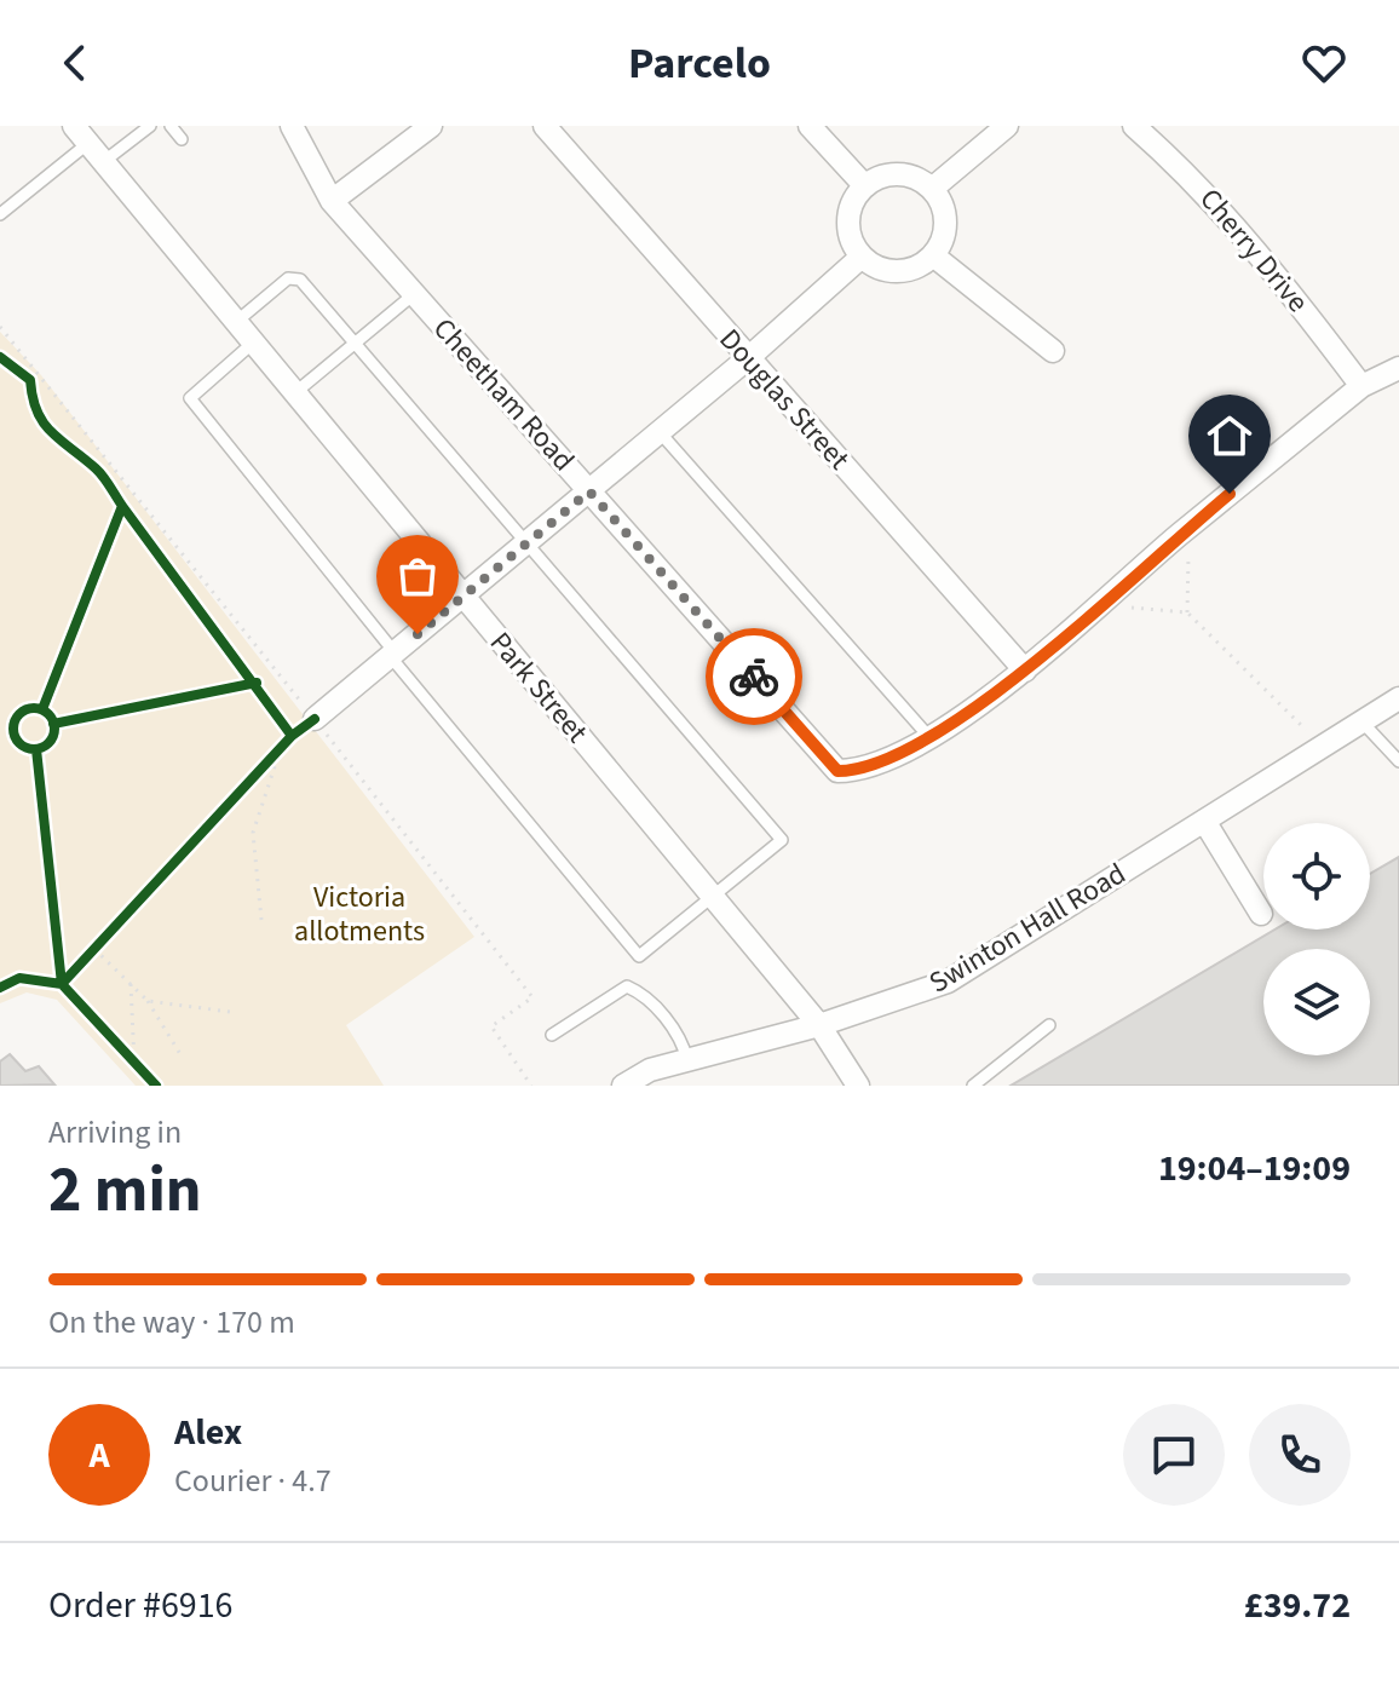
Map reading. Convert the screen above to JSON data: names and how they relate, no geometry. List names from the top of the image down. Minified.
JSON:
{"streets":{"street":["Cherry Drive","Cheetham Road","Douglas Street","Park Street","Swinton Hall Road"]},"crossings":[["Park Street","Swinton Hall Road"]],"parks":["Victoria allotments"],"page":{"header":"Parcelo","heading":["2 min","Arriving in","19:04–19:09"],"panel":["Alex","Courier · 4.7","Order #6916","£39.72"],"bar":"On the way · 170 m","round":"A"}}
